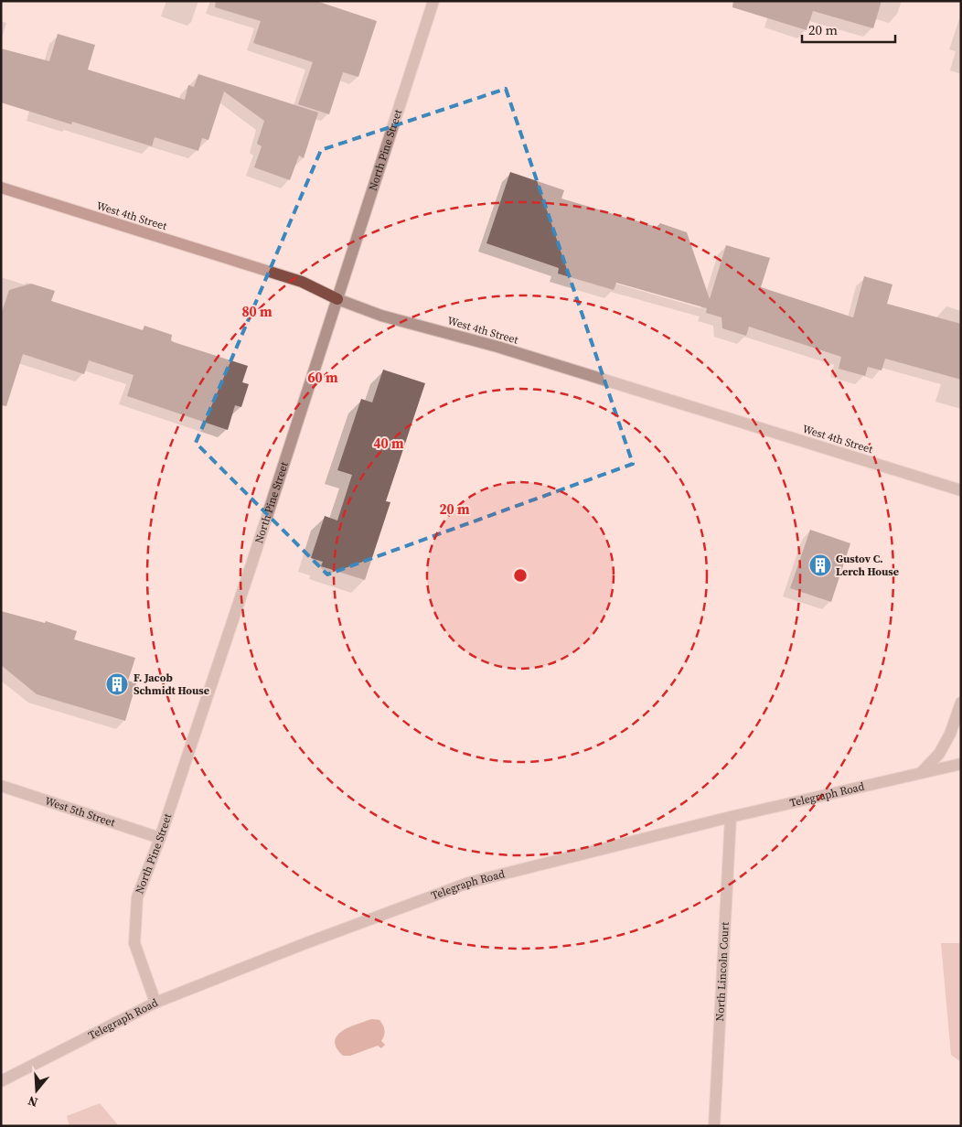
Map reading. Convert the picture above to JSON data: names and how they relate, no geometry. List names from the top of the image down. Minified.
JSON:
{"streets":{"main road":["West 4th Street"],"street":["North Pine Street","Telegraph Road","West 5th Street","North Lincoln Court"]},"crossings":[["North Pine Street","West 4th Street"],["North Pine Street","Telegraph Road"],["North Pine Street","West 5th Street"],["Telegraph Road","North Lincoln Court"]],"places":{"building":["Gustov C. Lerch House","F. Jacob Schmidt House"]},"scale_bar":"20 m","north":"bottom","rings":["80 m","60 m","40 m","20 m"]}
